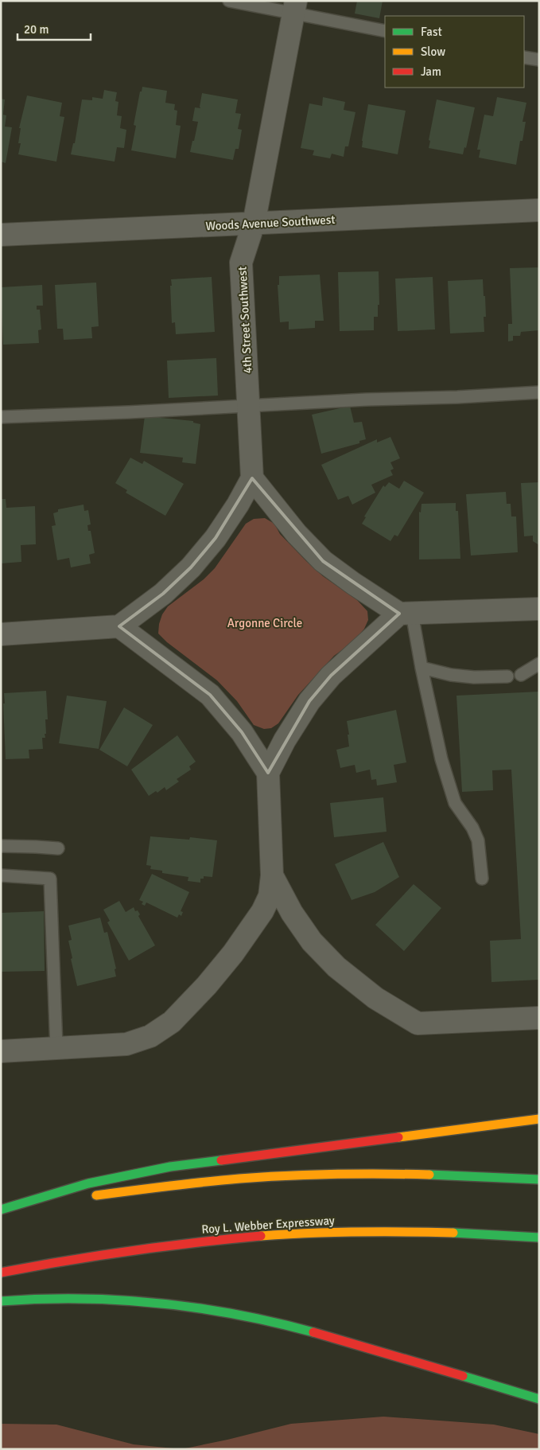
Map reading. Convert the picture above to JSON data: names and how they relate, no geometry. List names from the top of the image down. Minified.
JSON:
{"streets":{"highway":["Roy L. Webber Expressway"],"street":["Woods Avenue Southwest","4th Street Southwest"]},"crossings":[["Woods Avenue Southwest","4th Street Southwest"]],"parks":["Argonne Circle"],"legend":["Fast","Slow","Jam"],"scale_bar":"20 m"}
